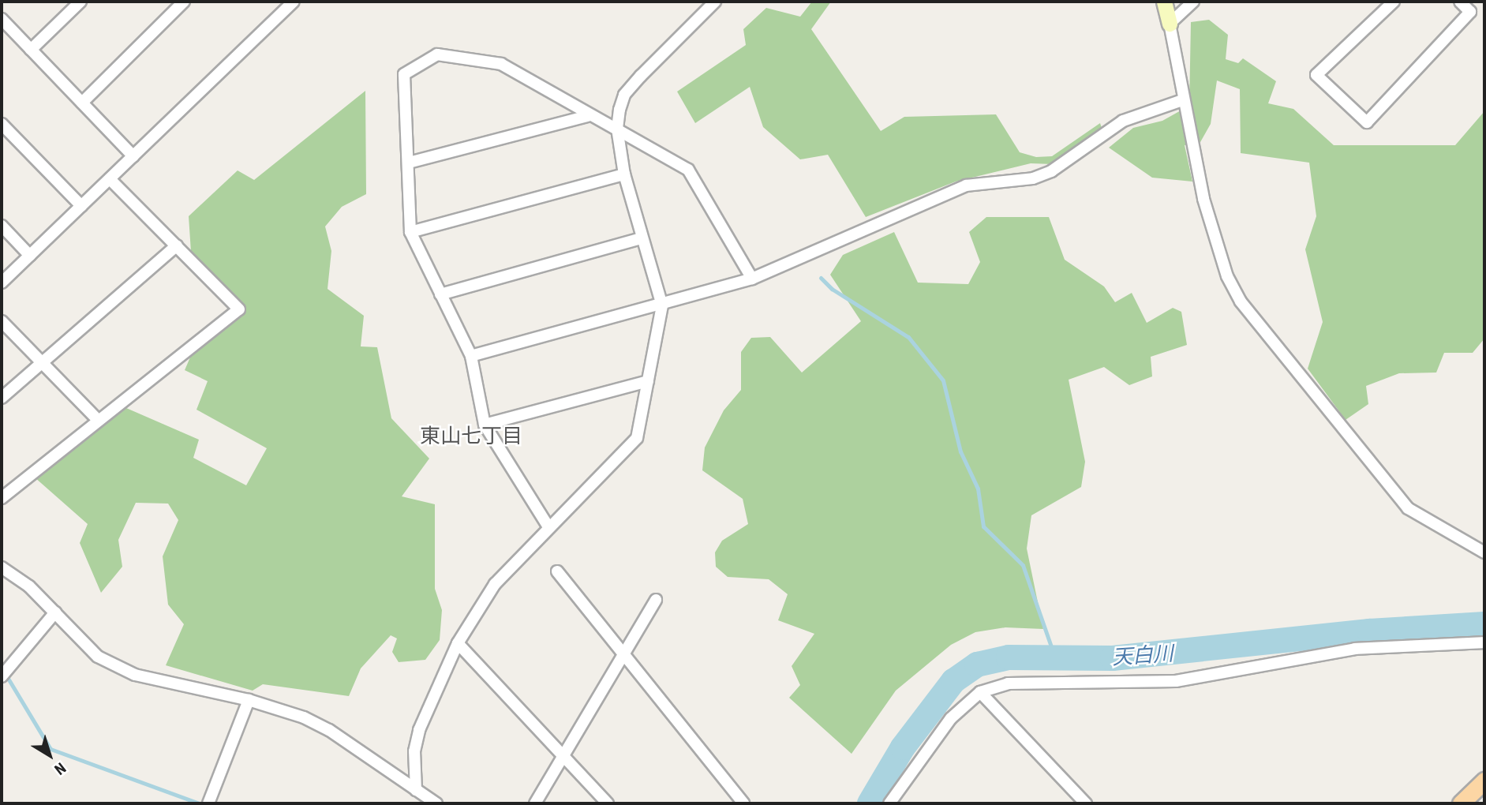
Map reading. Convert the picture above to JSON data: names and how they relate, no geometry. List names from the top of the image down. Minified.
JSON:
{"districts":["東山七丁目"],"water":["天白川"],"north":"bottom right"}
